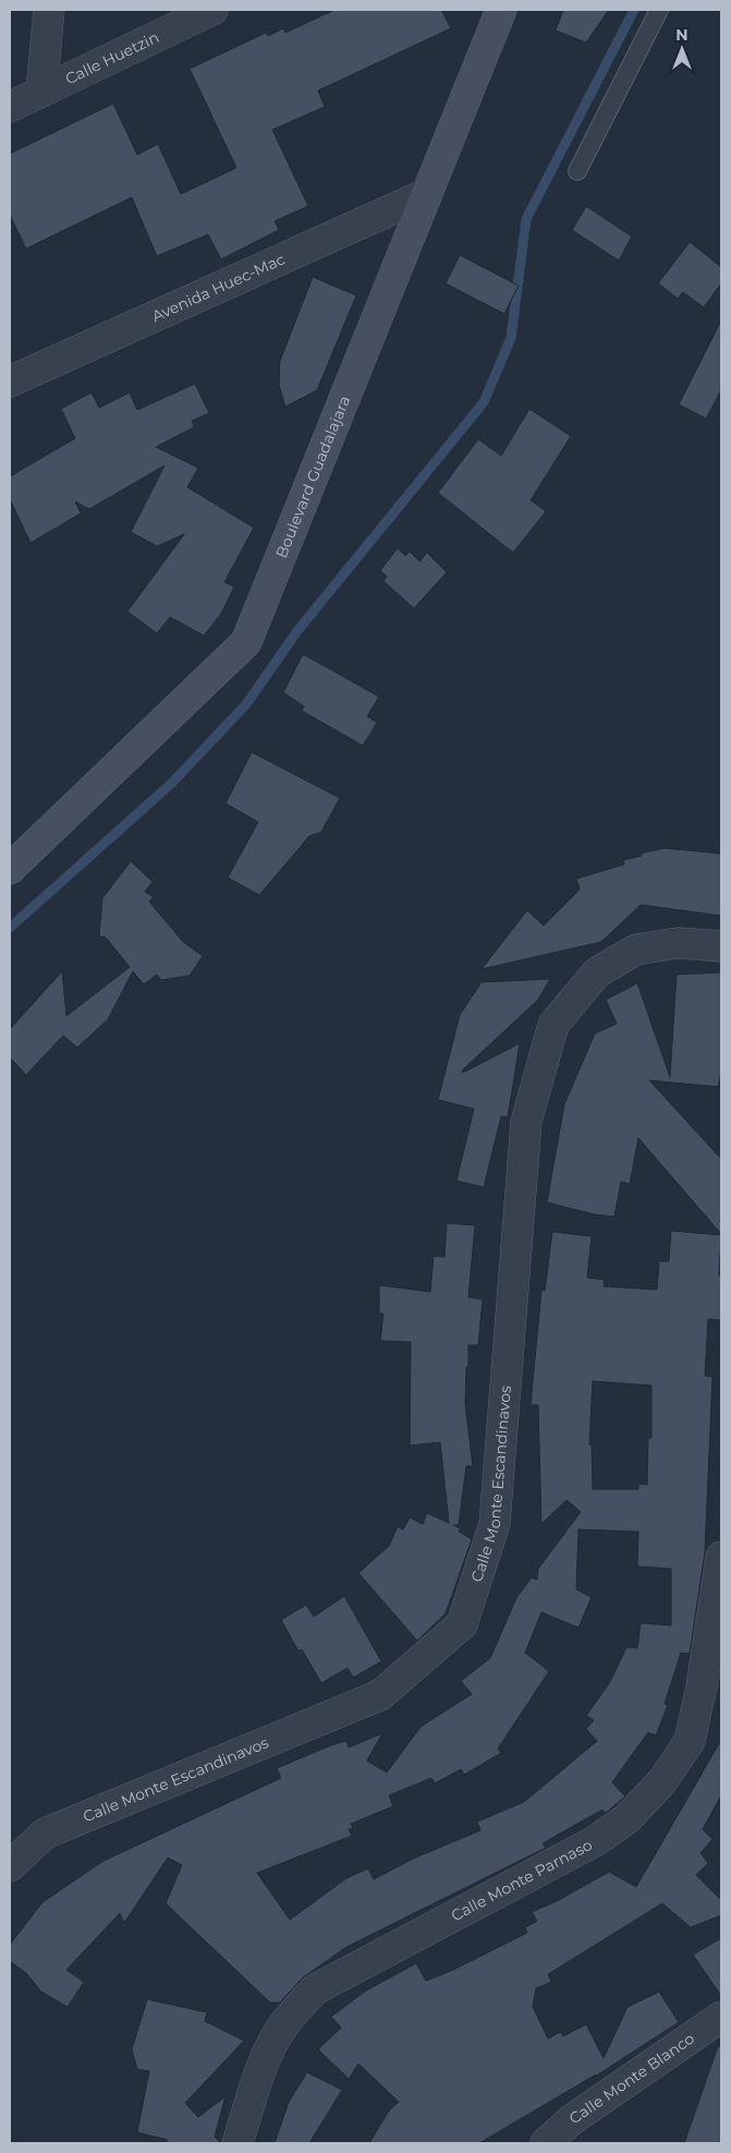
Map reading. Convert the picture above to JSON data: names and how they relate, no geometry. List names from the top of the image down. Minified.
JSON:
{"streets":{"main road":["Boulevard Guadalajara"],"street":["Calle Huetzin","Avenida Huec-Mac","Calle Monte Escandinavos","Calle Monte Parnaso","Calle Monte Blanco"]},"crossings":[["Avenida Huec-Mac","Boulevard Guadalajara"]],"north":"top"}
